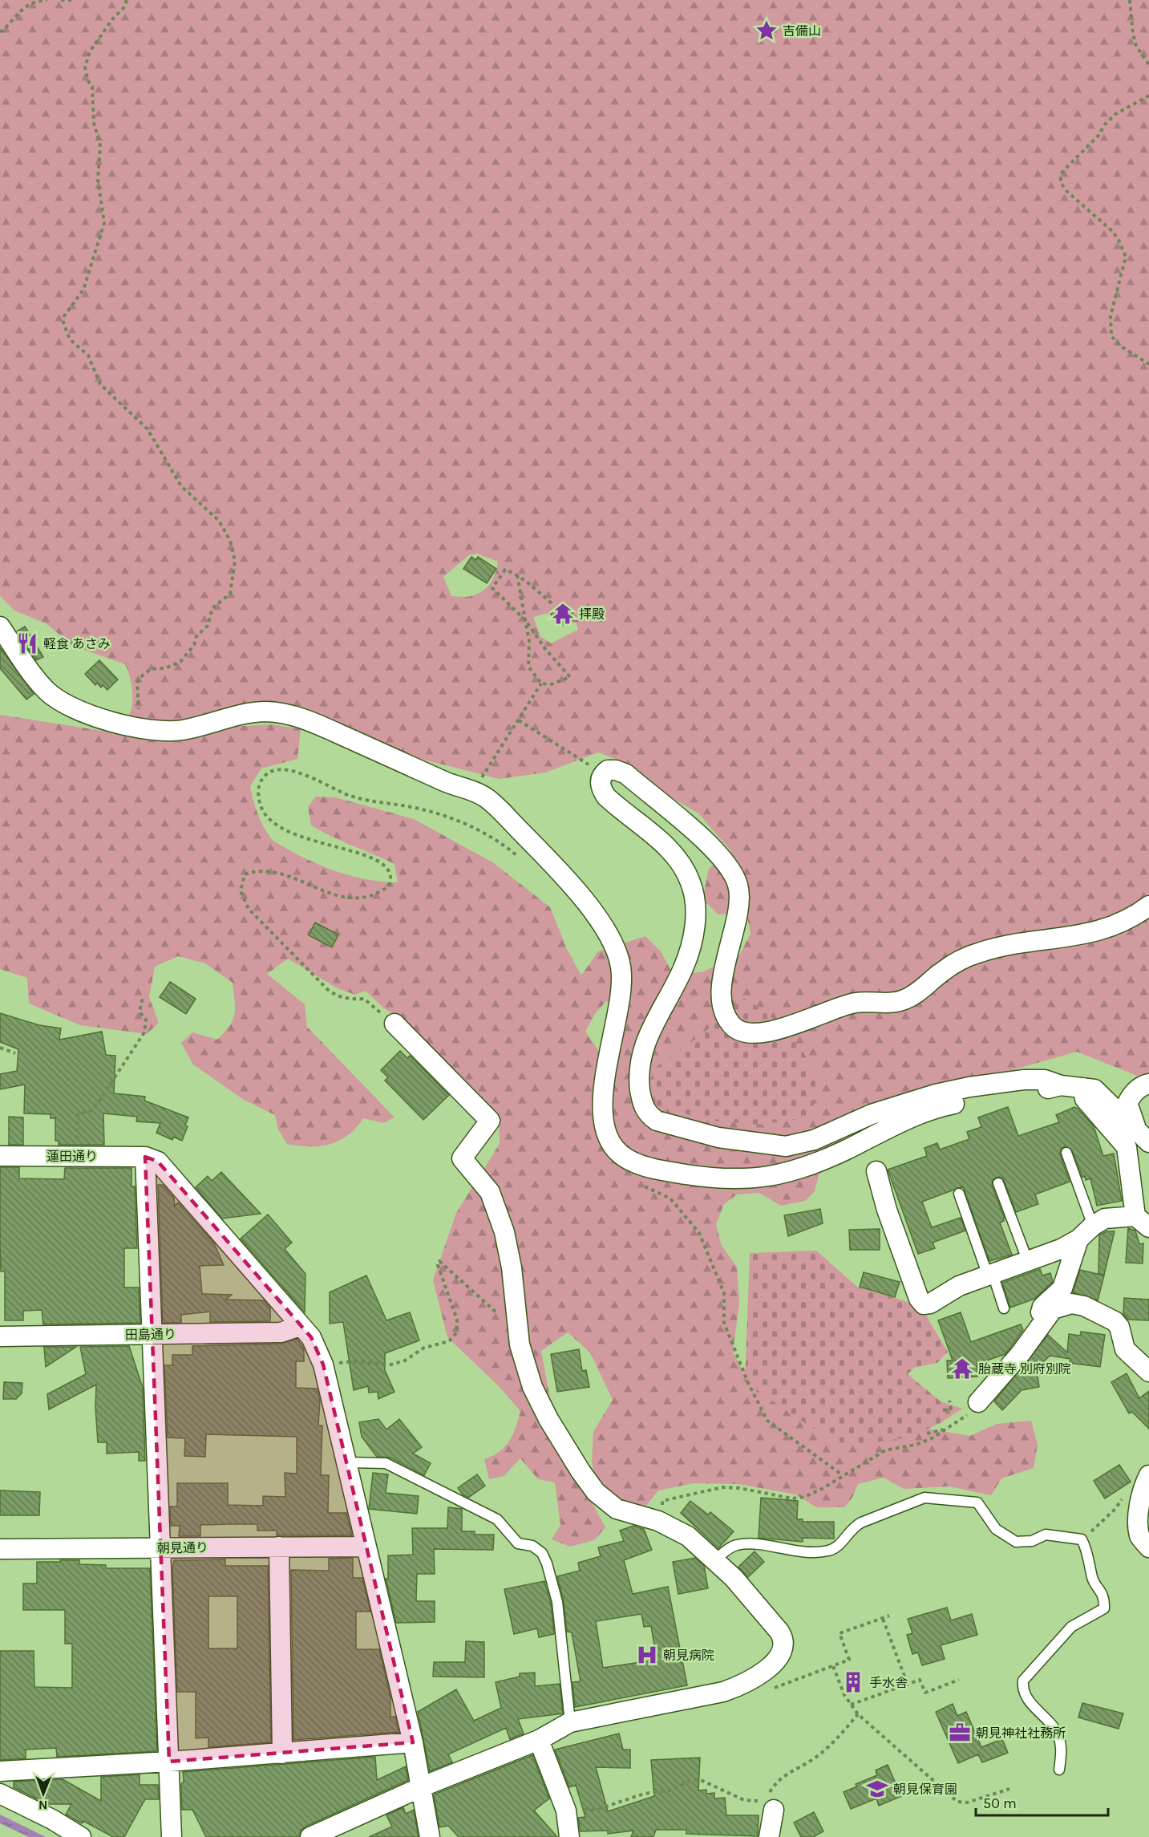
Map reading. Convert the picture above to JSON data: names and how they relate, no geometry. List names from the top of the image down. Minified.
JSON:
{"streets":{"street":["蓮田通り","田島通り","朝見通り"]},"places":{"place":["吉備山"],"temple":["拝殿","胎蔵寺 別府別院"],"restaurant":["軽食 あさみ"],"hospital":["朝見病院"],"building":["手水舎"],"office":["朝見神社社務所"],"school or university":["朝見保育園"]},"scale_bar":"50 m","north":"bottom"}
